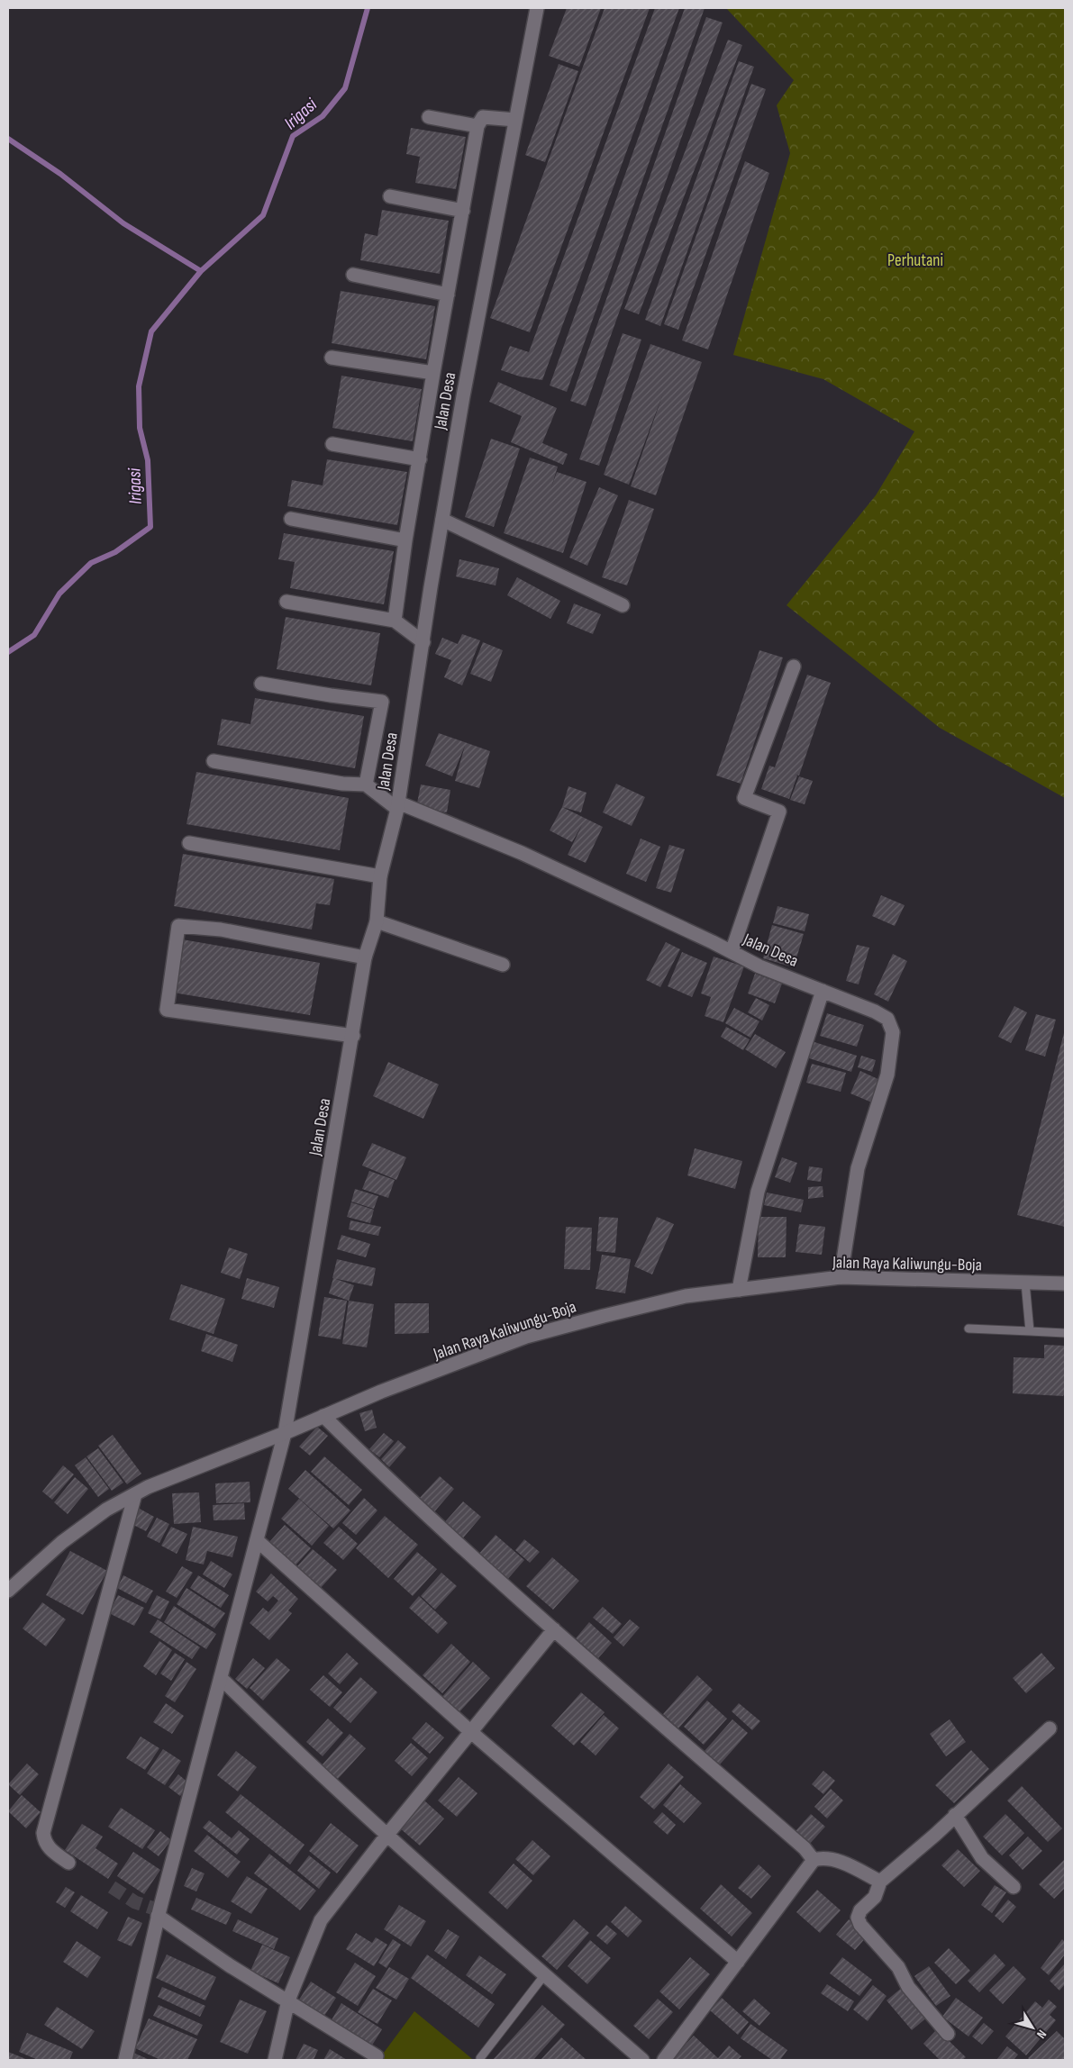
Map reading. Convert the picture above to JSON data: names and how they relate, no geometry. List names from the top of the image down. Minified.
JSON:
{"streets":{"street":["Jalan Desa","Jalan Raya Kaliwungu-Boja"]},"crossings":[["Jalan Desa","Jalan Raya Kaliwungu-Boja"]],"water":["Irigasi"],"parks":["Perhutani"],"north":"bottom right"}
